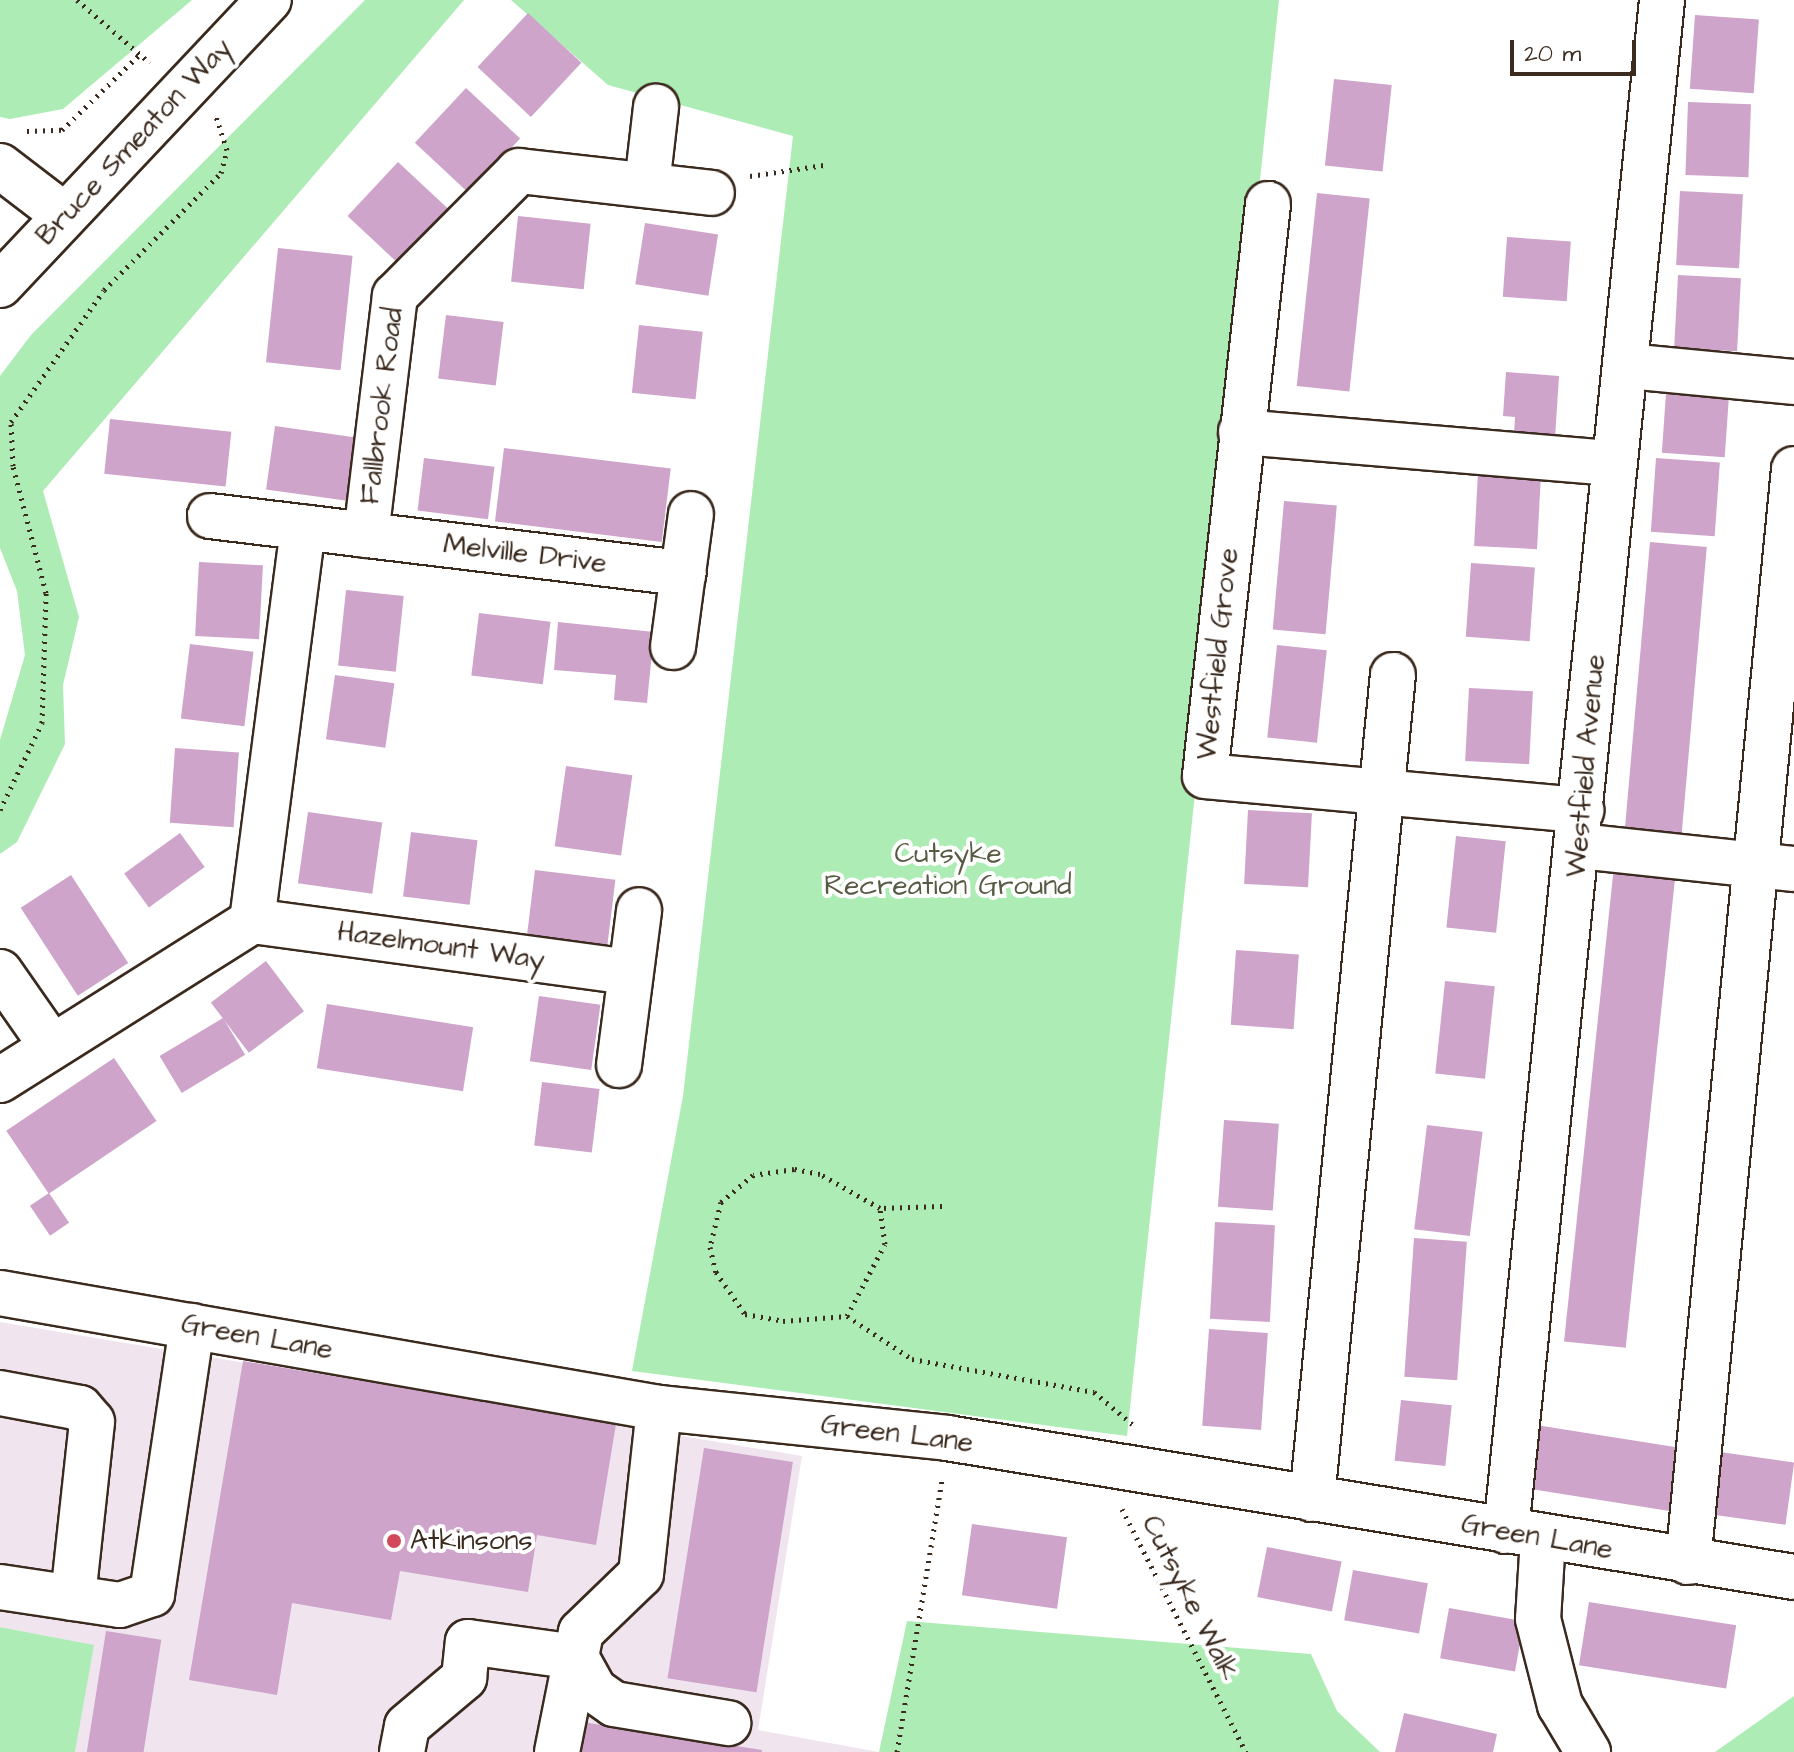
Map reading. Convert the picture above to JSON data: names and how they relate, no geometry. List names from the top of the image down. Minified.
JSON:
{"streets":{"street":["Bruce Smeaton Way","Fallbrook Road","Melville Drive","Westfield Grove","Westfield Avenue","Hazelmount Way","Green Lane"],"path":["Cutsyke Walk"]},"crossings":[["Fallbrook Road","Melville Drive"],["Westfield Grove","Westfield Avenue"],["Westfield Avenue","Green Lane"],["Green Lane","Cutsyke Walk"]],"parks":["Cutsyke Recreation Ground"],"places":["Atkinsons"],"scale_bar":"20 m"}
